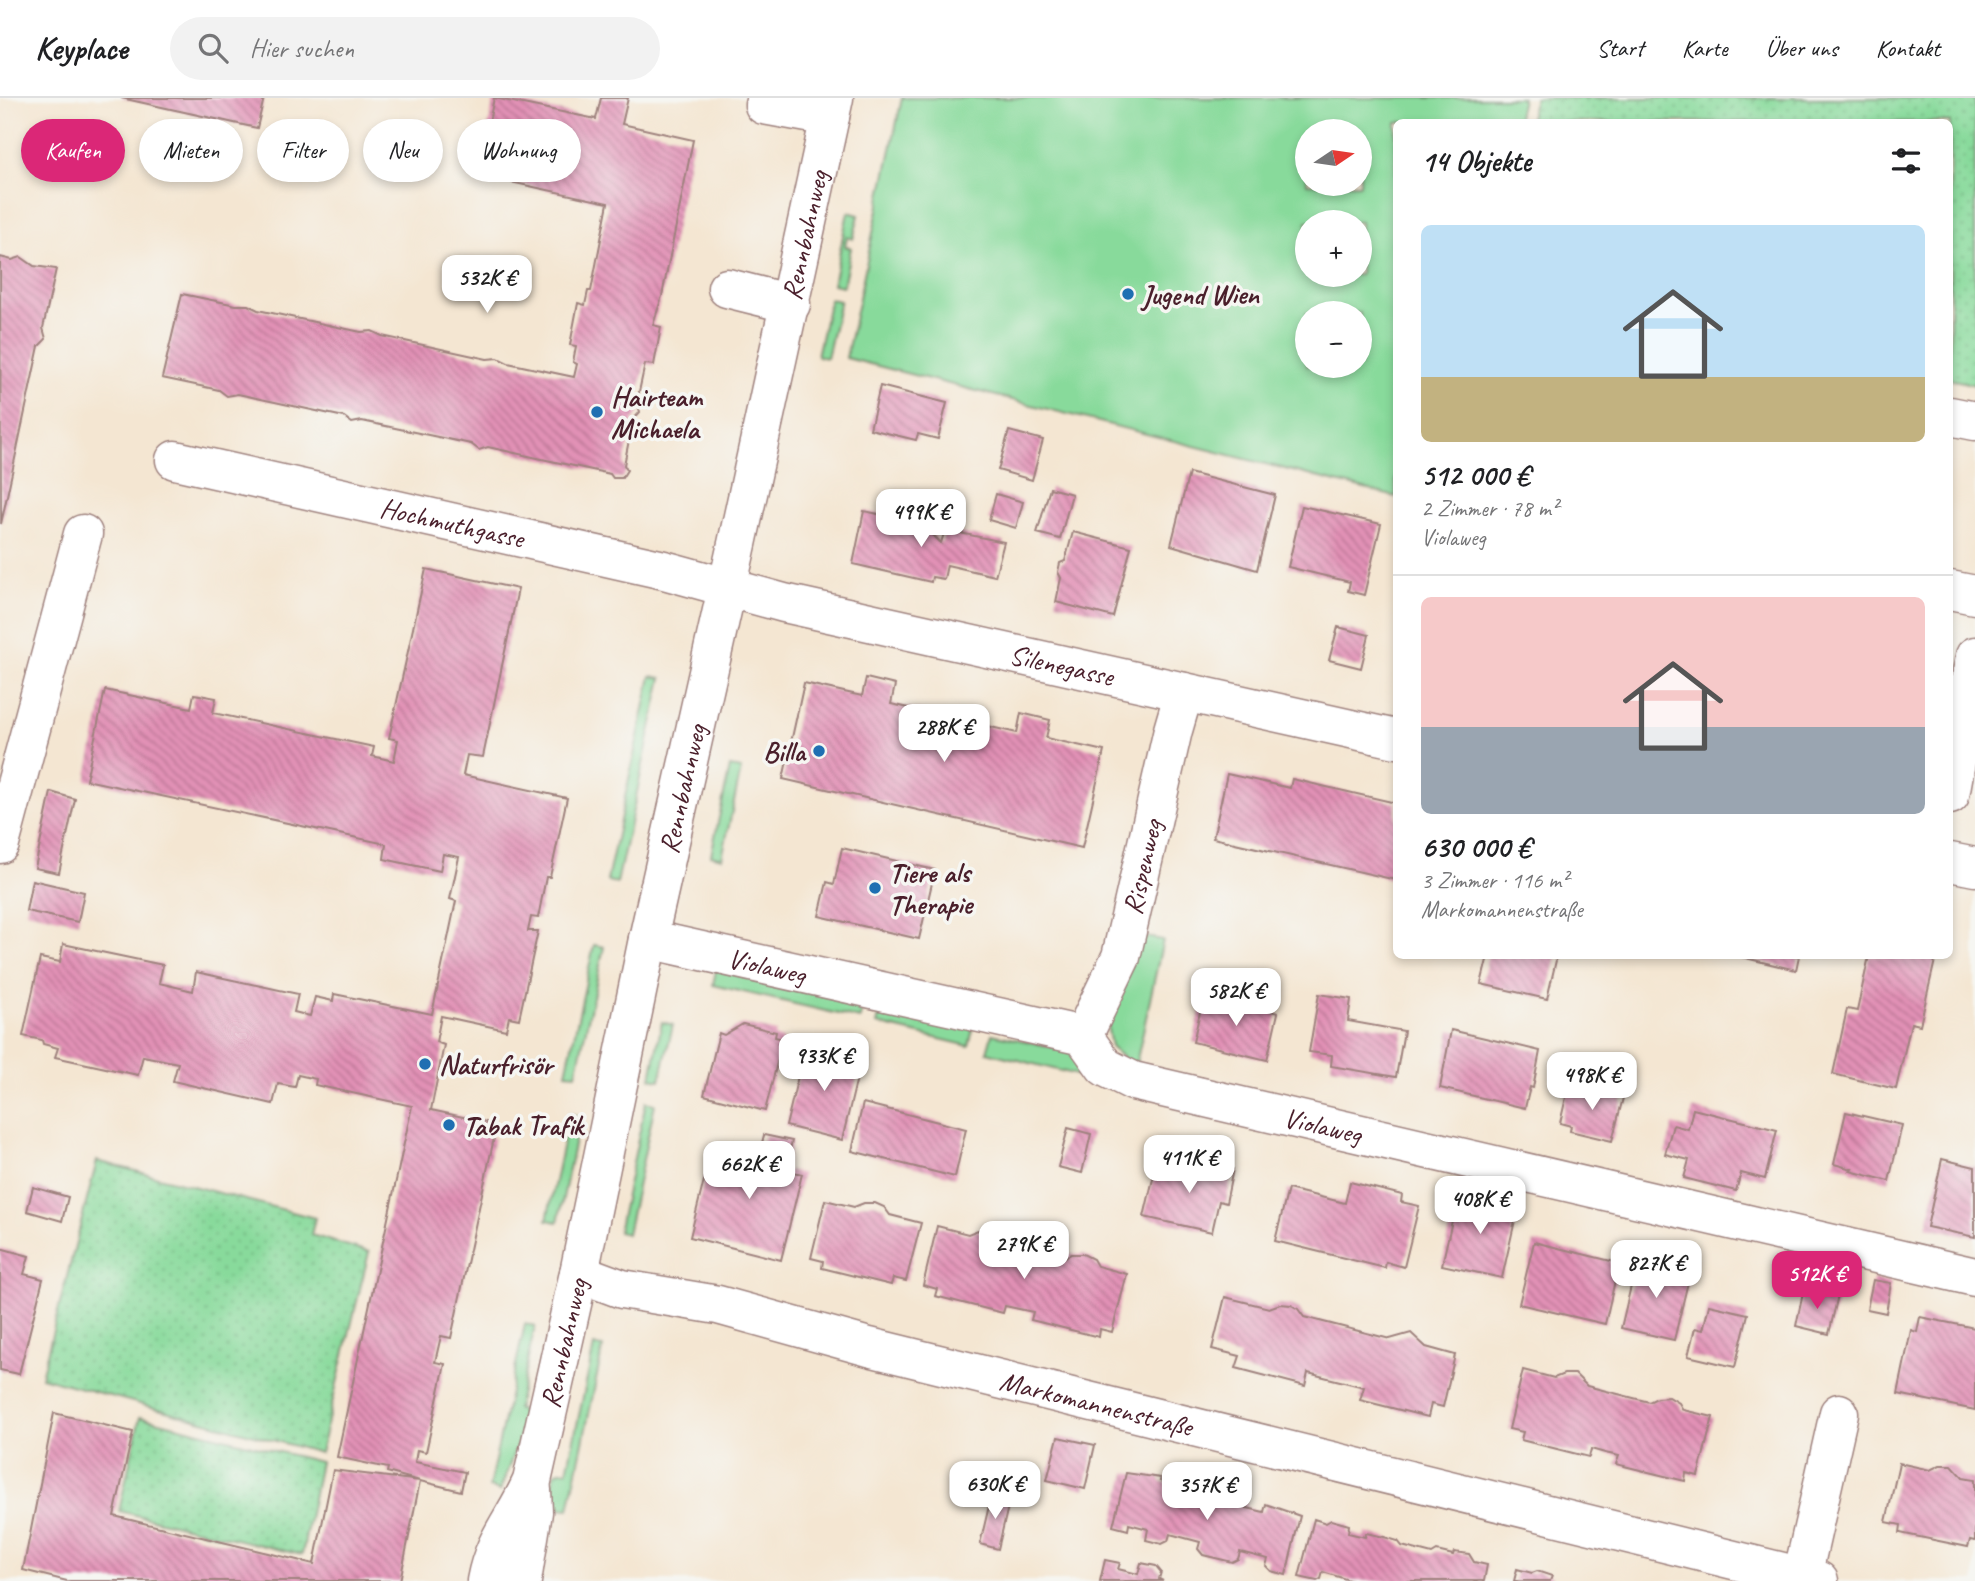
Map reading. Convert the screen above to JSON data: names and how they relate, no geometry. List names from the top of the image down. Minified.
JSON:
{"streets":{"street":["Rennbahnweg","Hochmuthgasse","Silenegasse","Rispenweg","Violaweg","Markomannenstraße"]},"crossings":[["Rennbahnweg","Hochmuthgasse"],["Rennbahnweg","Silenegasse"],["Rennbahnweg","Violaweg"],["Rennbahnweg","Markomannenstraße"],["Hochmuthgasse","Silenegasse"],["Silenegasse","Rispenweg"],["Rispenweg","Violaweg"]],"places":["Jugend Wien","Hairteam Michaela","Billa","Tiere als Therapie","Naturfrisör","Tabak Trafik"],"north":"right","page":{"header":"Keyplace","search":"Hier suchen","nav":["Start","Karte","Über uns","Kontakt"],"map_buttons":["+","−"],"chip":["Kaufen","Mieten","Filter","Neu","Wohnung"],"heading":"14 Objekte","list":[{"name":"512 000 €","note":"2 Zimmer · 78 m² · Violaweg"},{"name":"630 000 €","note":"3 Zimmer · 116 m² · Markomannenstraße"}],"price":["532K €","499K €","288K €","582K €","933K €","498K €","411K €","662K €","408K €","279K €","827K €","512K €","630K €","357K €"]}}
